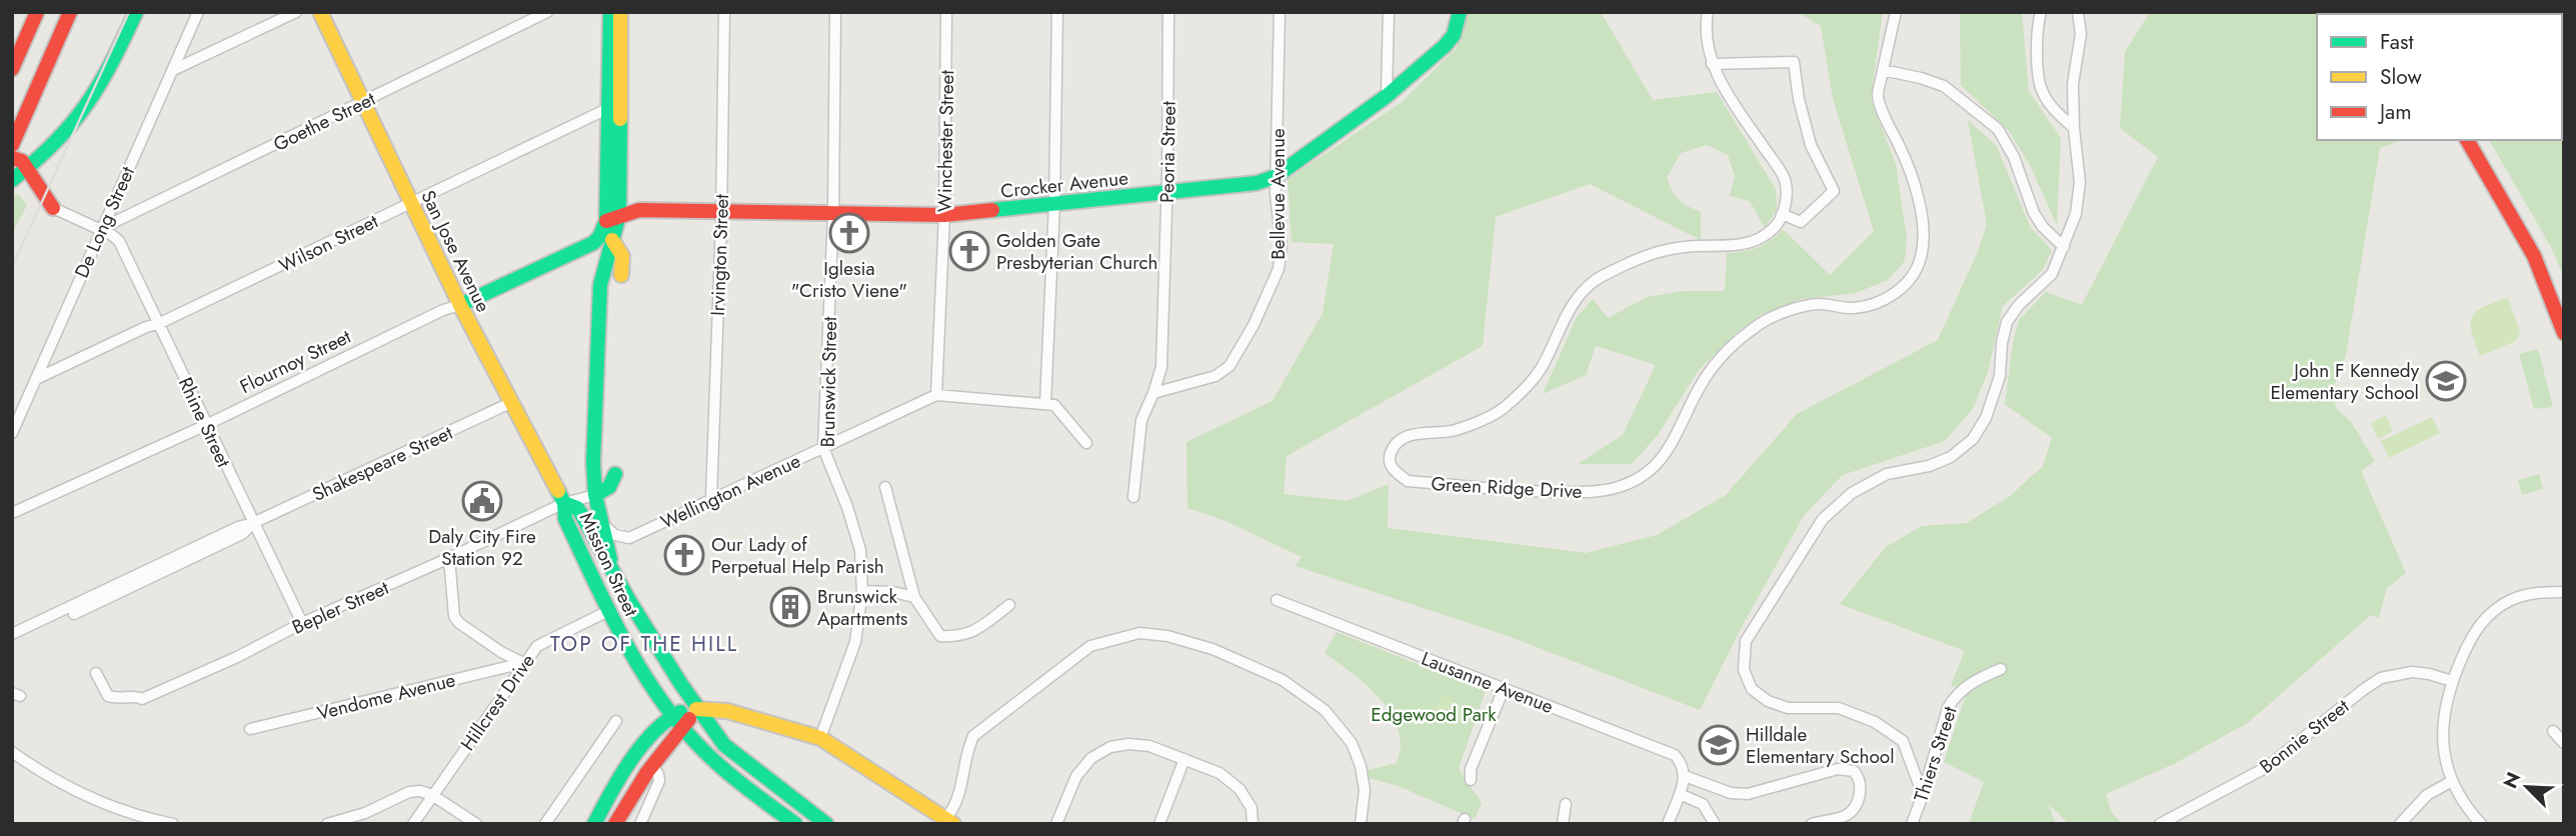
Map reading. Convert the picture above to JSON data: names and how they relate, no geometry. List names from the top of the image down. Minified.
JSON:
{"streets":{"main road":["Crocker Avenue","San Jose Avenue","Flournoy Street","Mission Street"],"street":["Goethe Street","Winchester Street","Peoria Street","Bellevue Avenue","De Long Street","Wilson Street","Irvington Street","Brunswick Street","Rhine Street","Shakespeare Street","Green Ridge Drive","Wellington Avenue","Bepler Street","Lausanne Avenue","Vendome Avenue","Hillcrest Drive","Bonnie Street","Thiers Street"]},"crossings":[["Goethe Street","De Long Street"],["Goethe Street","San Jose Avenue"],["Goethe Street","Rhine Street"],["Winchester Street","Crocker Avenue"],["Winchester Street","Wellington Avenue"],["Peoria Street","Crocker Avenue"],["Peoria Street","Bellevue Avenue"],["Crocker Avenue","Bellevue Avenue"],["Crocker Avenue","Irvington Street"],["Crocker Avenue","Brunswick Street"],["Crocker Avenue","Mission Street"],["De Long Street","Wilson Street"],["De Long Street","Rhine Street"],["Wilson Street","San Jose Avenue"],["Wilson Street","Rhine Street"],["Wilson Street","Mission Street"],["San Jose Avenue","Flournoy Street"],["San Jose Avenue","Shakespeare Street"],["San Jose Avenue","Mission Street"],["San Jose Avenue","Bepler Street"],["Irvington Street","Wellington Avenue"],["Flournoy Street","Rhine Street"],["Brunswick Street","Wellington Avenue"],["Rhine Street","Shakespeare Street"],["Rhine Street","Bepler Street"],["Wellington Avenue","Mission Street"],["Mission Street","Bepler Street"],["Mission Street","Hillcrest Drive"],["Vendome Avenue","Hillcrest Drive"]],"districts":["TOP OF THE HILL"],"parks":["Edgewood Park"],"places":{"church":["Iglesia \"Cristo Viene\"","Golden Gate Presbyterian Church","Our Lady of Perpetual Help Parish"],"school or university":["John F Kennedy Elementary School","Hilldale Elementary School"],"public building":["Daly City Fire Station 92"],"building":["Brunswick Apartments"]},"legend":["Fast","Slow","Jam"],"north":"top left"}
